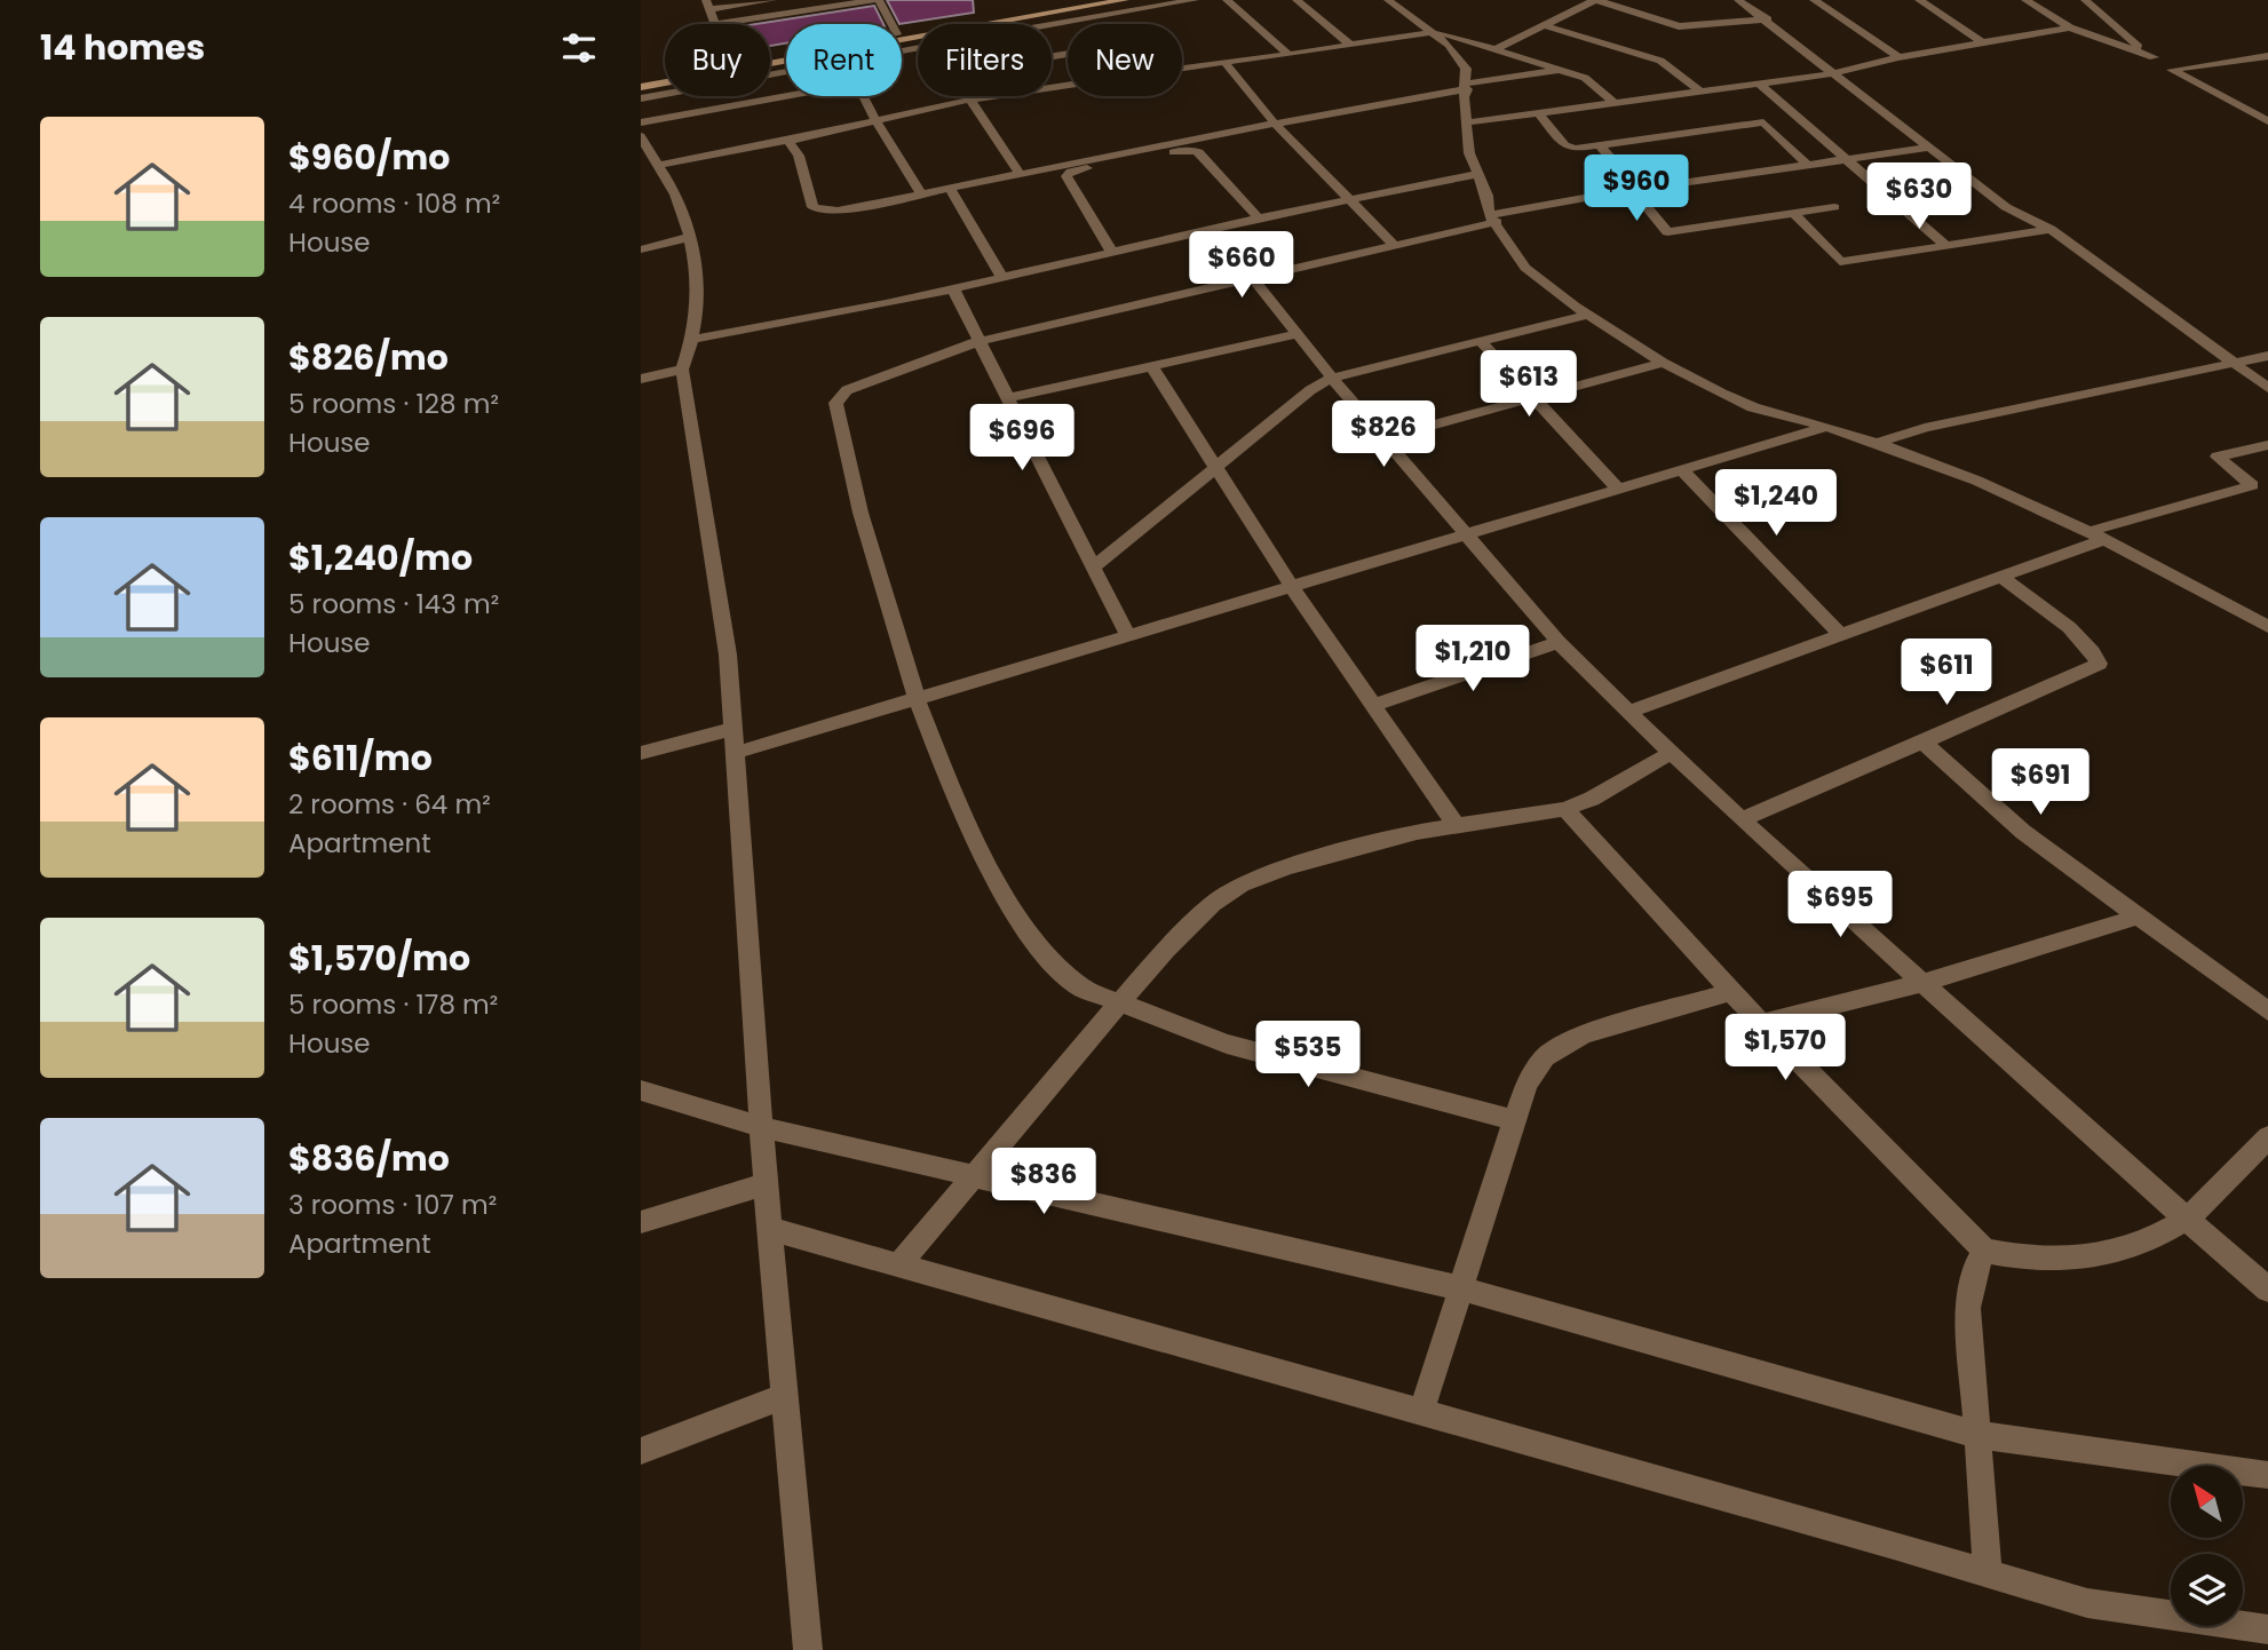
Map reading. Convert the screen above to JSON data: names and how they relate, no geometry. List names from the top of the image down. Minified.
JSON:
{"north":"top left","page":{"heading":"14 homes","chip":["Buy","Rent","Filters","New"],"list":[{"name":"$960/mo","note":"4 rooms · 108 m² · House"},{"name":"$826/mo","note":"5 rooms · 128 m² · House"},{"name":"$1,240/mo","note":"5 rooms · 143 m² · House"},{"name":"$611/mo","note":"2 rooms · 64 m² · Apartment"},{"name":"$1,570/mo","note":"5 rooms · 178 m² · House"},{"name":"$836/mo","note":"3 rooms · 107 m² · Apartment"}],"price":["$960","$630","$660","$613","$826","$696","$1,240","$1,210","$611","$691","$695","$1,570","$535","$836"]}}
